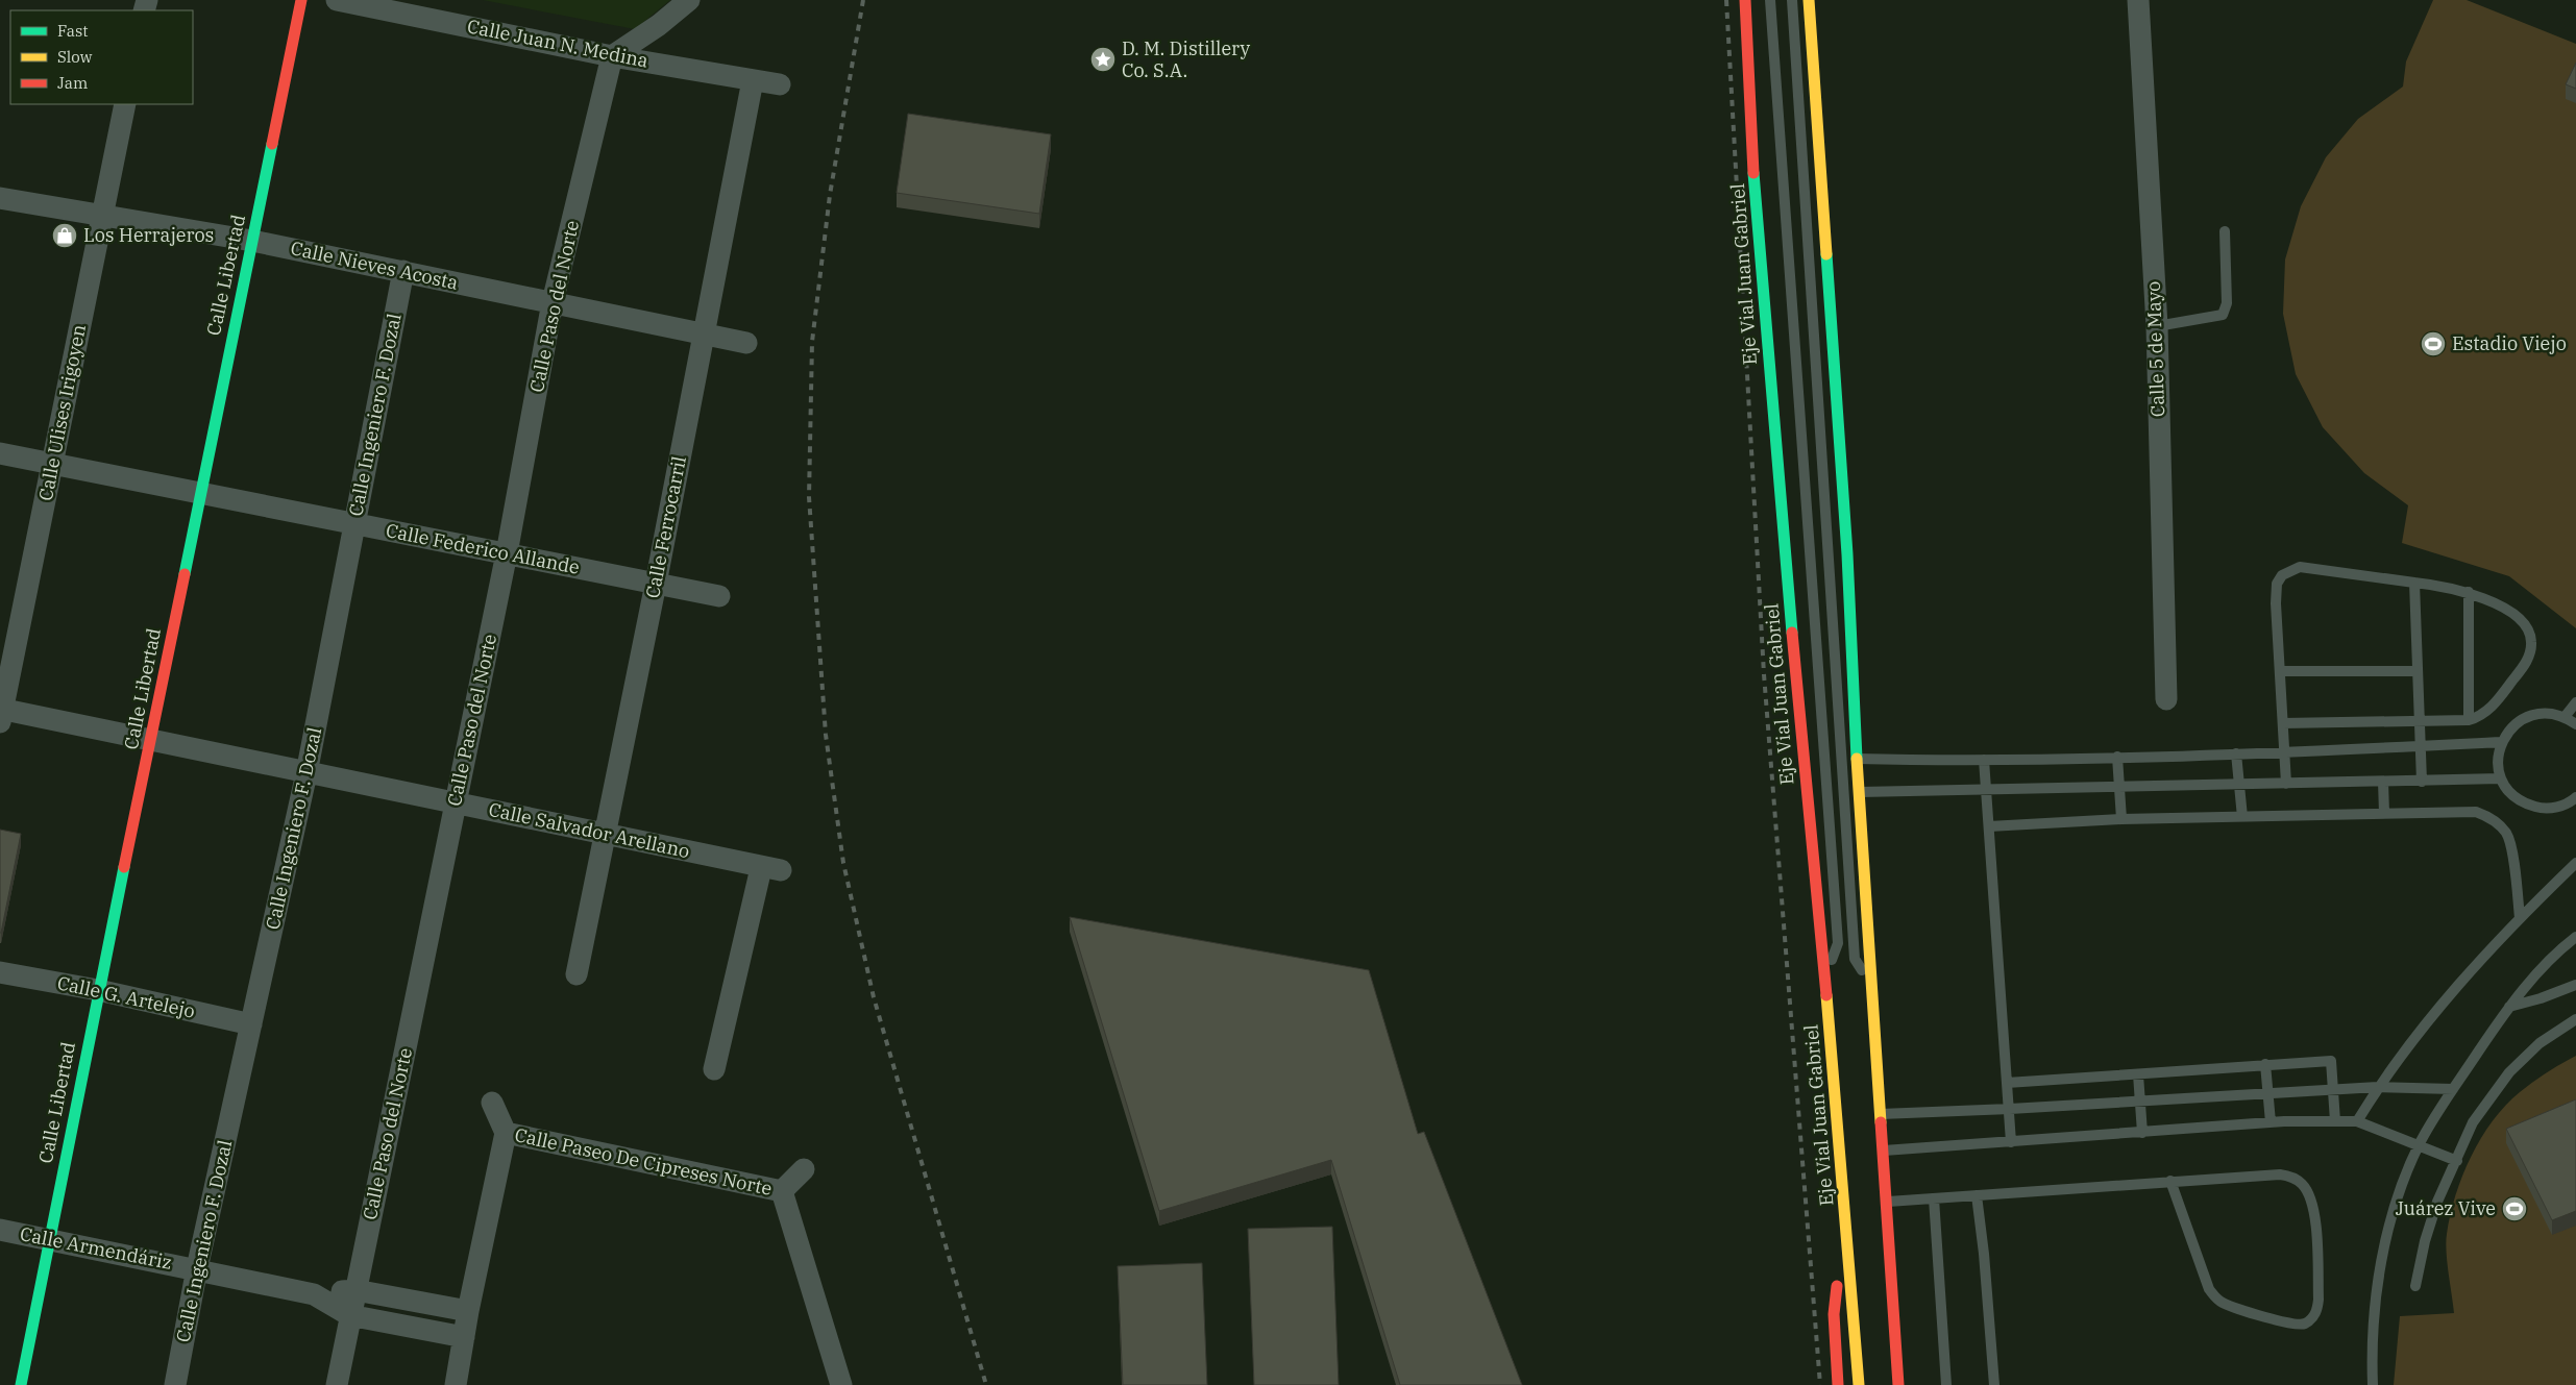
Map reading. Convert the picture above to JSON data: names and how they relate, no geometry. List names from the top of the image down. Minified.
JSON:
{"streets":{"main road":["Eje Vial Juan Gabriel","Calle Libertad"],"street":["Calle Juan N. Medina","Calle Nieves Acosta","Calle Paso del Norte","Calle 5 de Mayo","Calle Ulises Irigoyen","Calle Ingeniero F. Dozal","Calle Ferrocarril","Calle Federico Allande","Calle Salvador Arellano","Calle G. Artelejo","Calle Paseo De Cipreses Norte","Calle Armendáriz"]},"crossings":[["Calle Juan N. Medina","Calle Paso del Norte"],["Calle Juan N. Medina","Calle Ferrocarril"],["Calle Nieves Acosta","Calle Libertad"],["Calle Nieves Acosta","Calle Paso del Norte"],["Calle Nieves Acosta","Calle Ulises Irigoyen"],["Calle Nieves Acosta","Calle Ingeniero F. Dozal"],["Calle Nieves Acosta","Calle Ferrocarril"],["Calle Libertad","Calle Federico Allande"],["Calle Libertad","Calle Salvador Arellano"],["Calle Libertad","Calle G. Artelejo"],["Calle Libertad","Calle Armendáriz"],["Calle Paso del Norte","Calle Federico Allande"],["Calle Paso del Norte","Calle Salvador Arellano"],["Calle Paso del Norte","Calle Armendáriz"],["Calle Ulises Irigoyen","Calle Federico Allande"],["Calle Ulises Irigoyen","Calle Salvador Arellano"],["Calle Ingeniero F. Dozal","Calle Federico Allande"],["Calle Ingeniero F. Dozal","Calle Salvador Arellano"],["Calle Ingeniero F. Dozal","Calle G. Artelejo"],["Calle Ingeniero F. Dozal","Calle Armendáriz"],["Calle Ferrocarril","Calle Federico Allande"],["Calle Ferrocarril","Calle Salvador Arellano"]],"places":{"place":["D. M. Distillery Co. S.A."],"shop":["Los Herrajeros"],"sports":["Estadio Viejo","Juárez Vive"]},"legend":["Fast","Slow","Jam"]}
